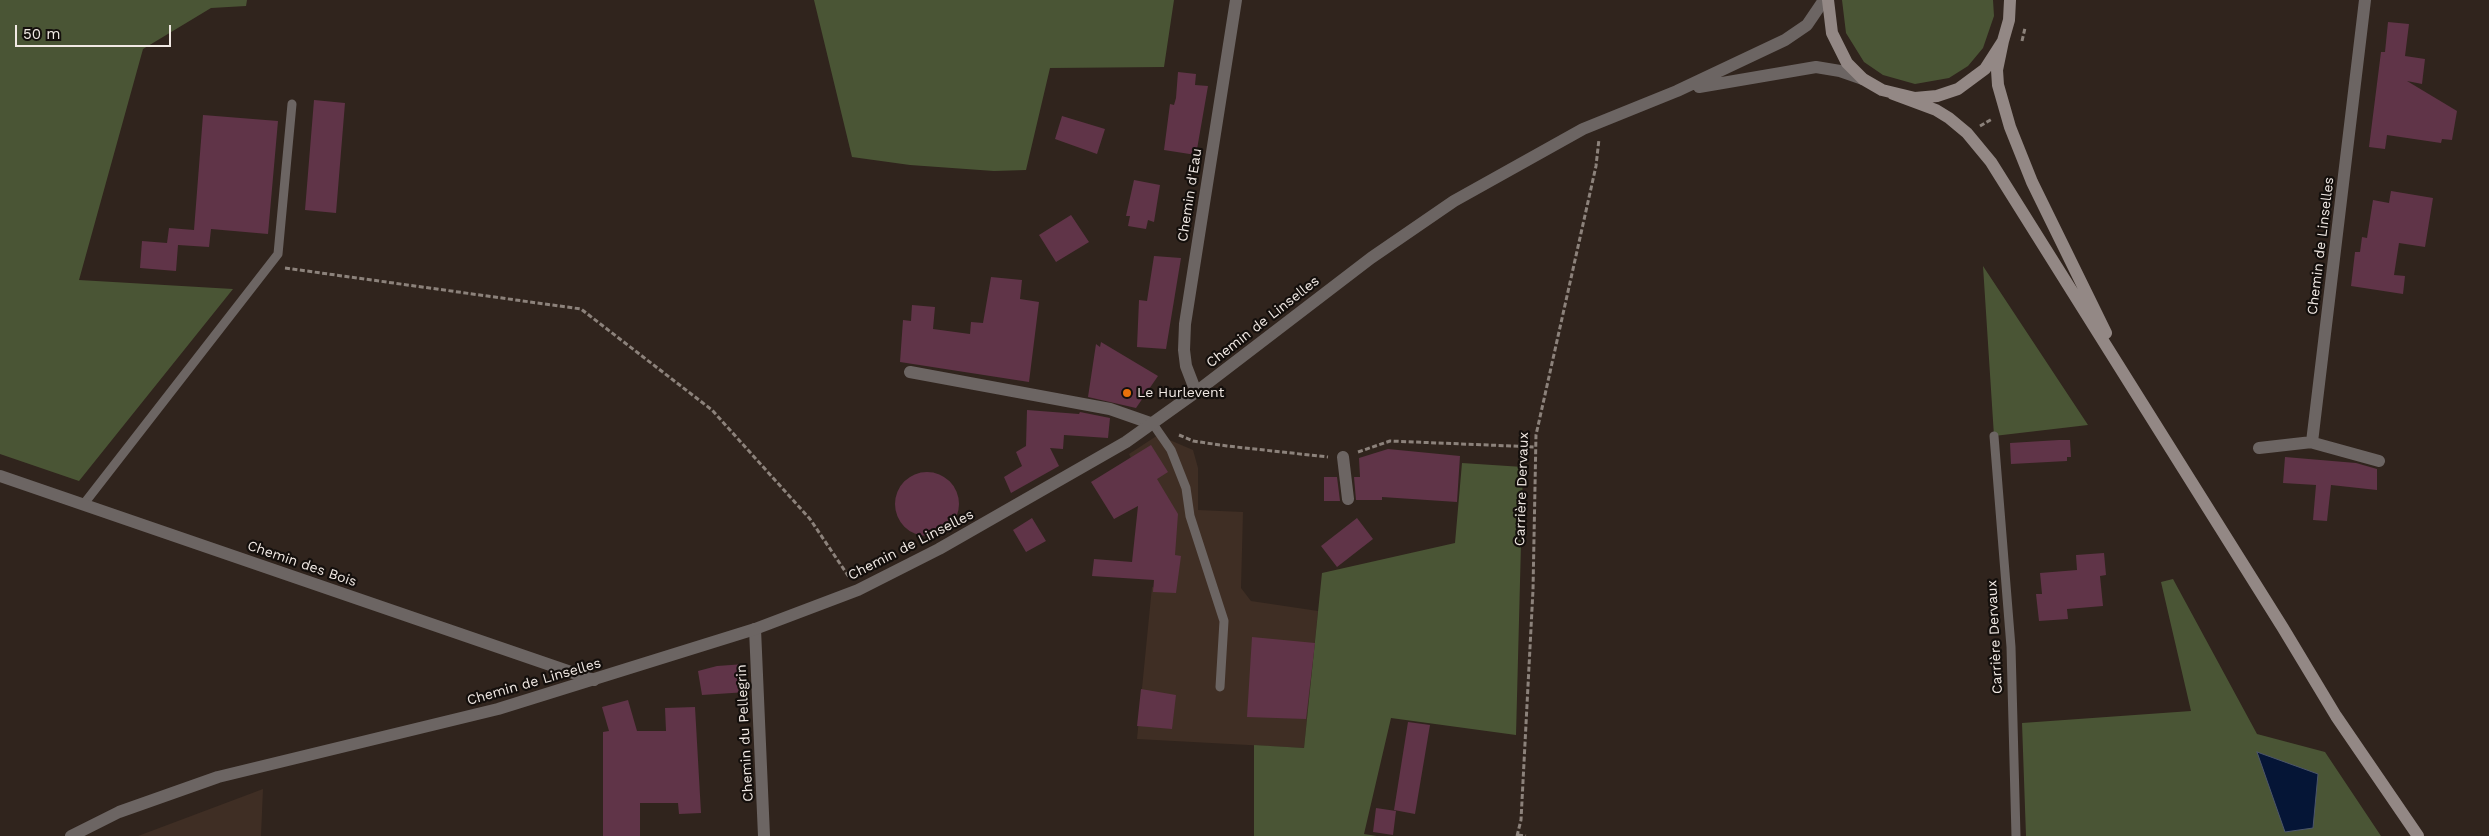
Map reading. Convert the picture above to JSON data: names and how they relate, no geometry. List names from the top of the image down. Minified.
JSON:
{"streets":{"street":["Chemin d'Eau","Chemin de Linselles","Chemin des Bois","Chemin du Pellegrin"],"lane":["Carrière Dervaux"]},"crossings":[["Chemin d'Eau","Chemin de Linselles"],["Chemin de Linselles","Carrière Dervaux"],["Chemin de Linselles","Chemin des Bois"],["Chemin de Linselles","Chemin du Pellegrin"]],"places":["Le Hurlevent"],"scale_bar":"50 m"}
